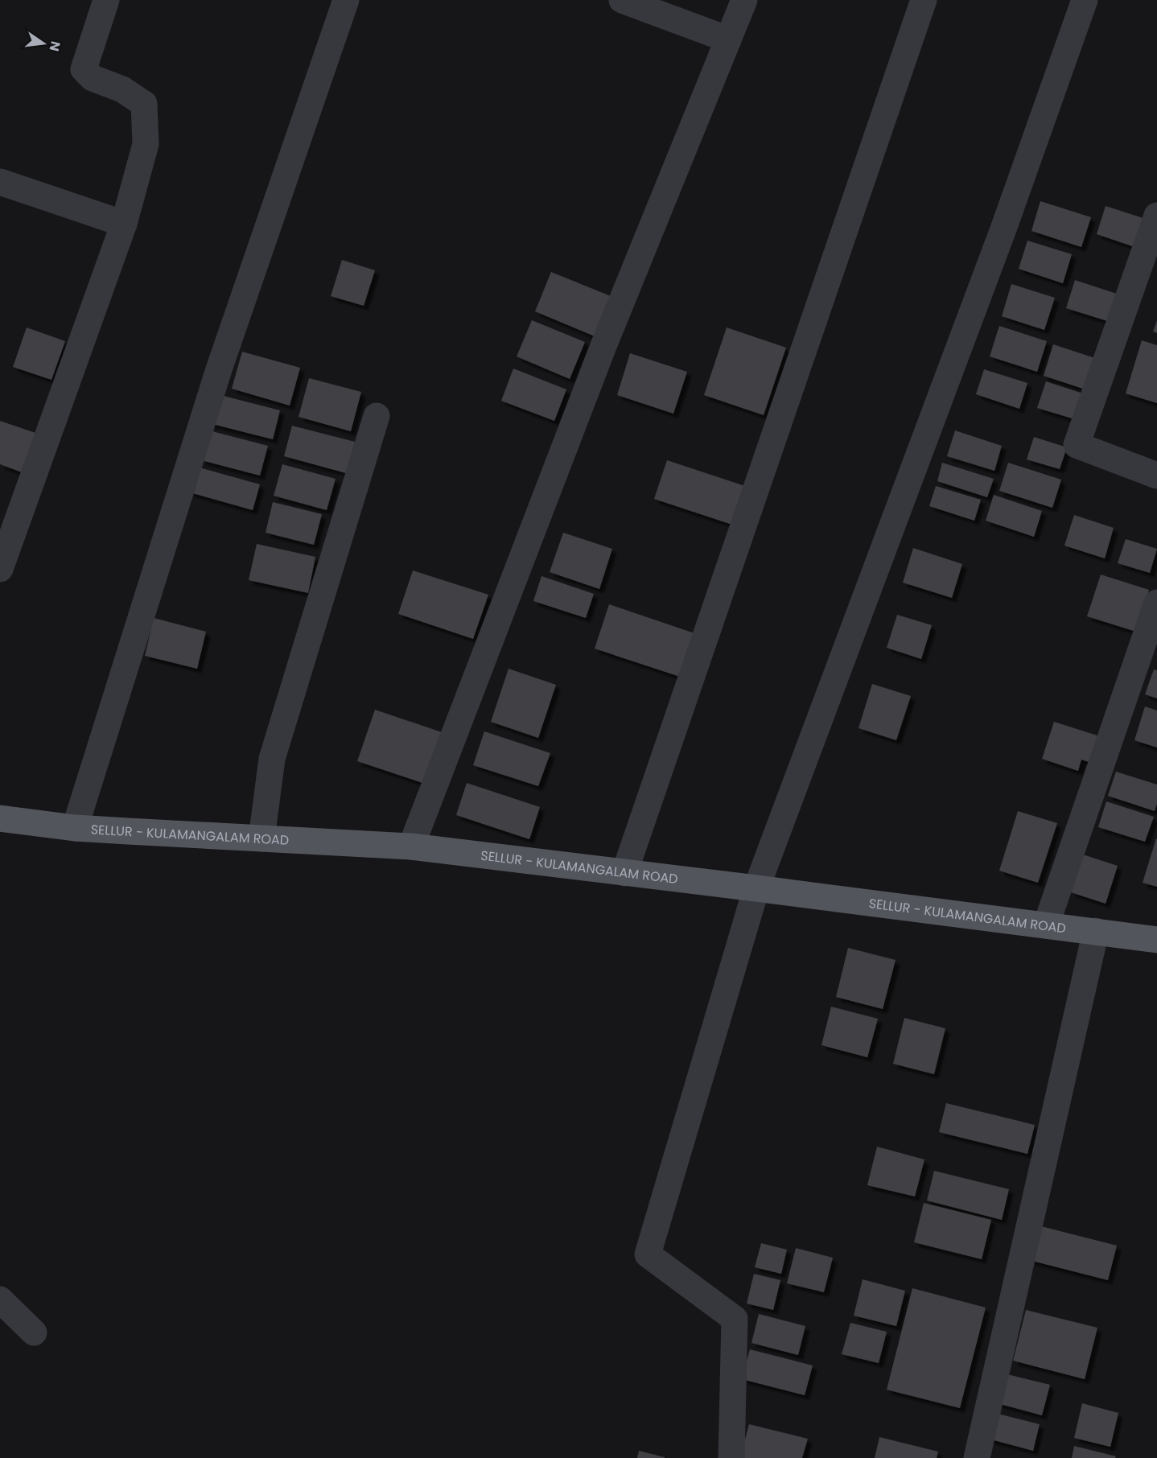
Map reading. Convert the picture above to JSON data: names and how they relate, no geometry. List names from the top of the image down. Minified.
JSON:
{"streets":{"main road":["SELLUR - KULAMANGALAM ROAD"]},"north":"right"}
